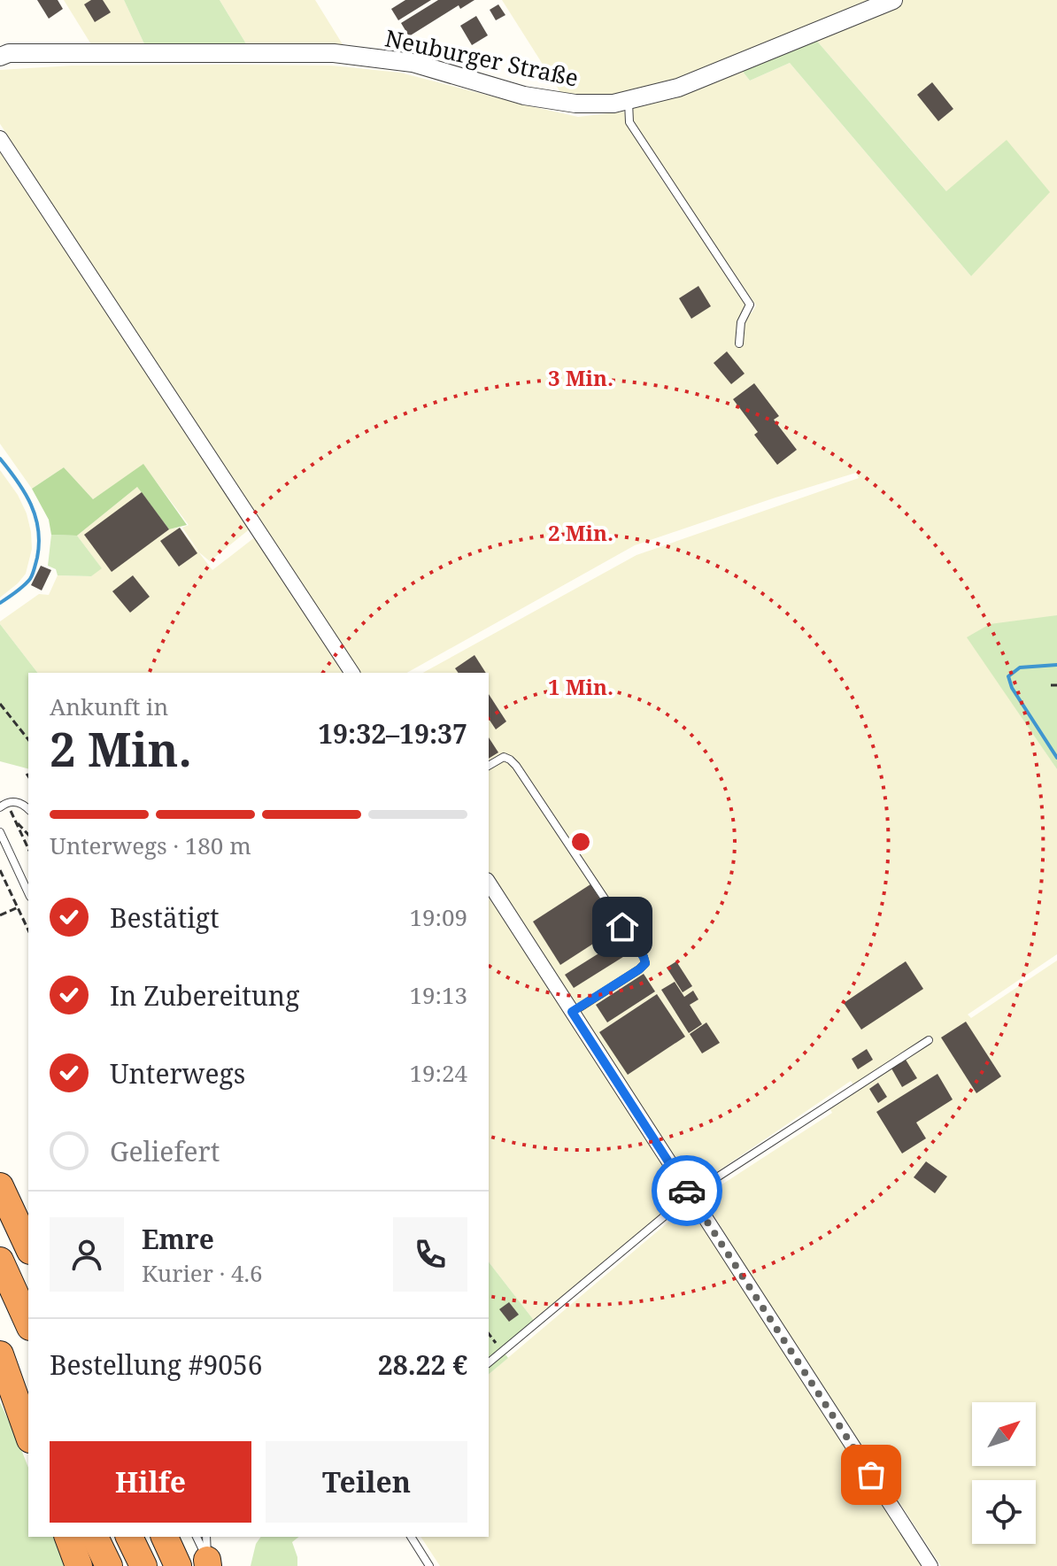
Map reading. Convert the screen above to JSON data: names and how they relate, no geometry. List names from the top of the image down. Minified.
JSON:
{"streets":{"street":["Neuburger Straße"]},"north":"top right","page":{"heading":["2 Min.","Ankunft in","19:32–19:37"],"panel":["Emre","Kurier · 4.6","Bestellung #9056","28.22 €"],"bar":"Unterwegs · 180 m","list":[["Bestätigt","19:09"],["In Zubereitung","19:13"],["Unterwegs","19:24"],"Geliefert"],"buttons":["Hilfe","Teilen"]},"rings":["3 Min.","2 Min.","1 Min."]}
